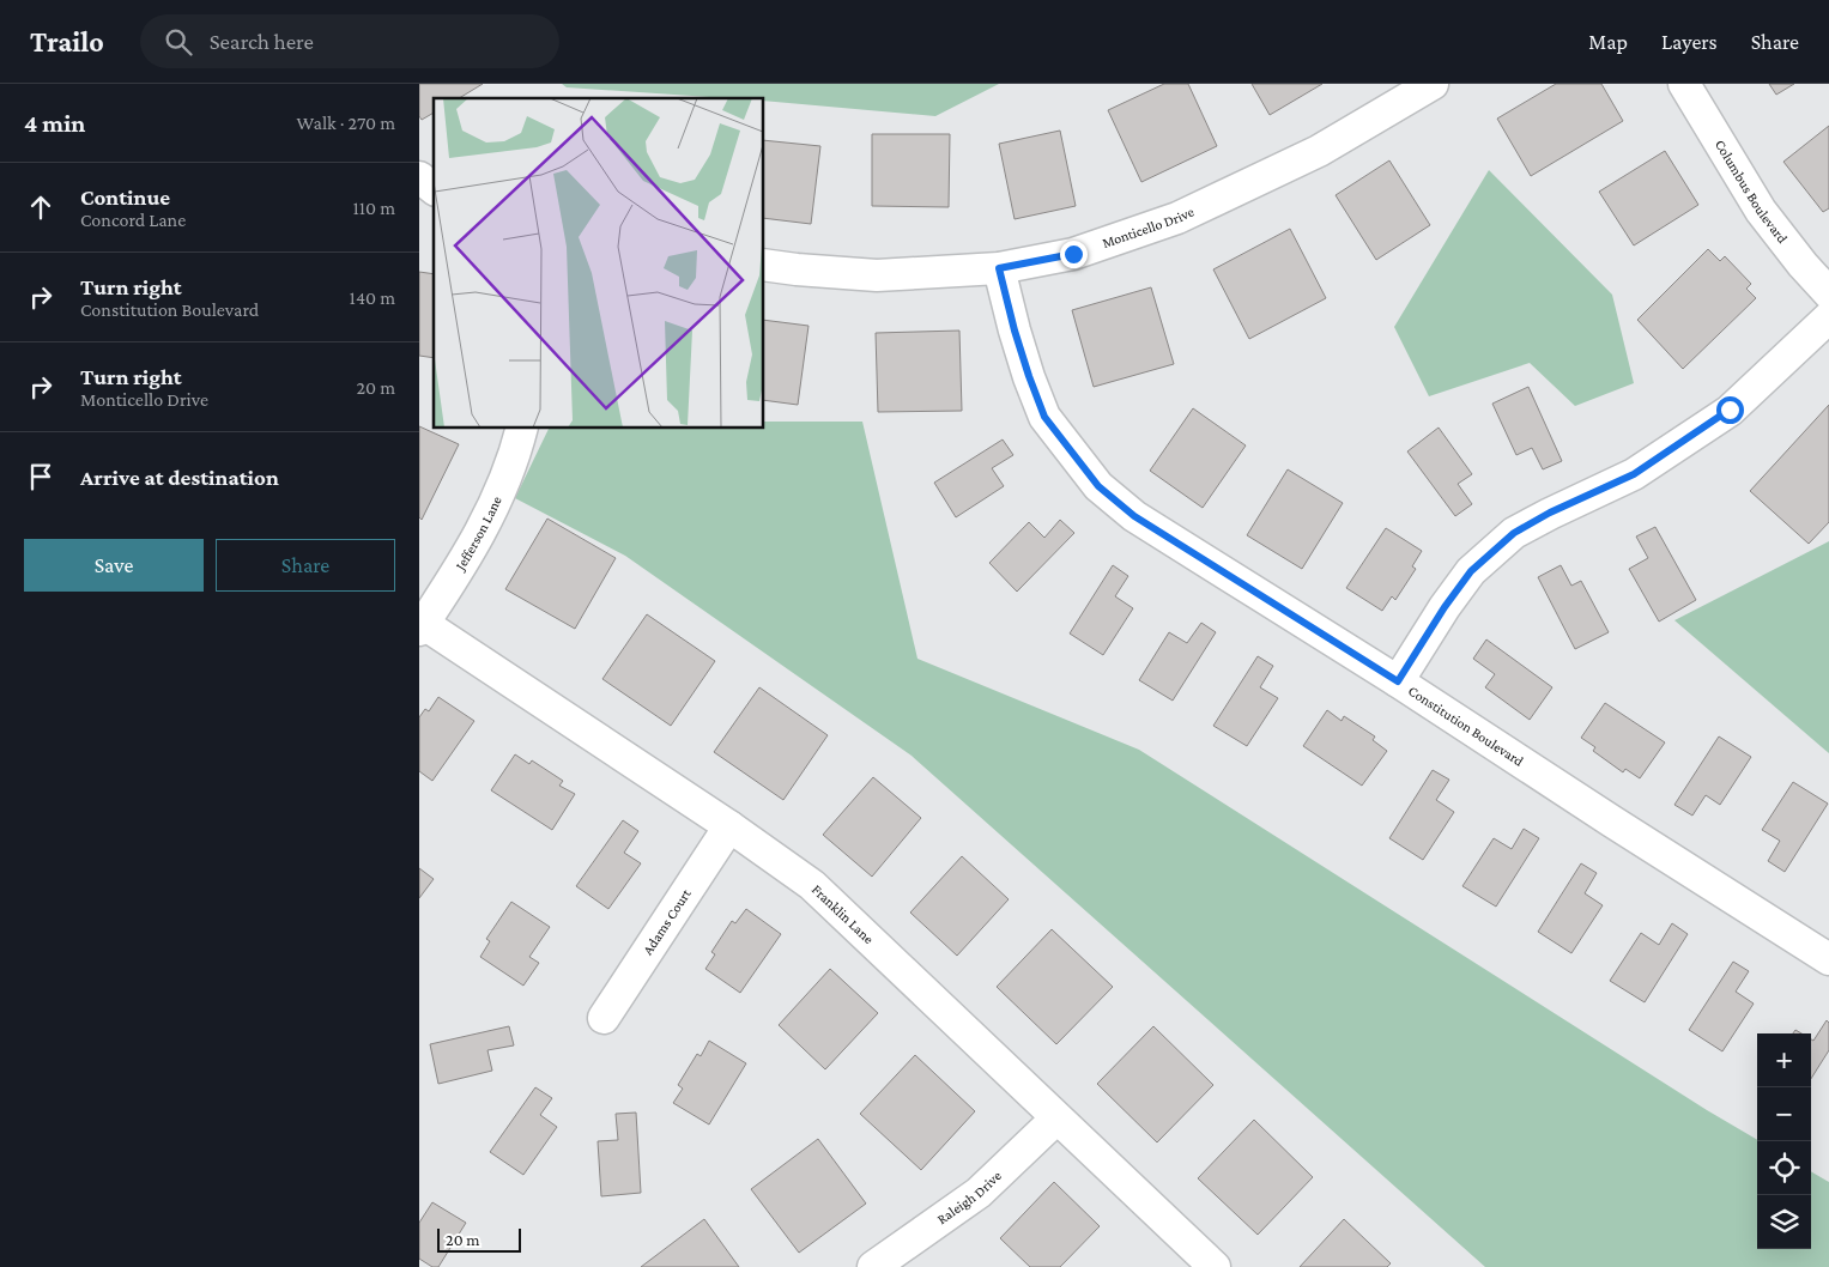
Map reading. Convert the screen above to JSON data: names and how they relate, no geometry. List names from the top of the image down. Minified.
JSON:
{"streets":{"street":["Columbus Boulevard","Monticello Drive","Jefferson Lane","Constitution Boulevard","Franklin Lane","Adams Court","Raleigh Drive"]},"crossings":[["Monticello Drive","Constitution Boulevard"],["Jefferson Lane","Franklin Lane"],["Franklin Lane","Adams Court"],["Franklin Lane","Raleigh Drive"]],"scale_bar":"20 m","page":{"header":"Trailo","search":"Search here","nav":["Map","Layers","Share"],"heading":["4 min","Walk · 270 m"],"list":[["Continue","Concord Lane","110 m"],["Turn right","Constitution Boulevard","140 m"],["Turn right","Monticello Drive","20 m"],"Arrive at destination"],"buttons":["Save","Share"],"map_buttons":["+","−"],"scale":"20 m"}}
